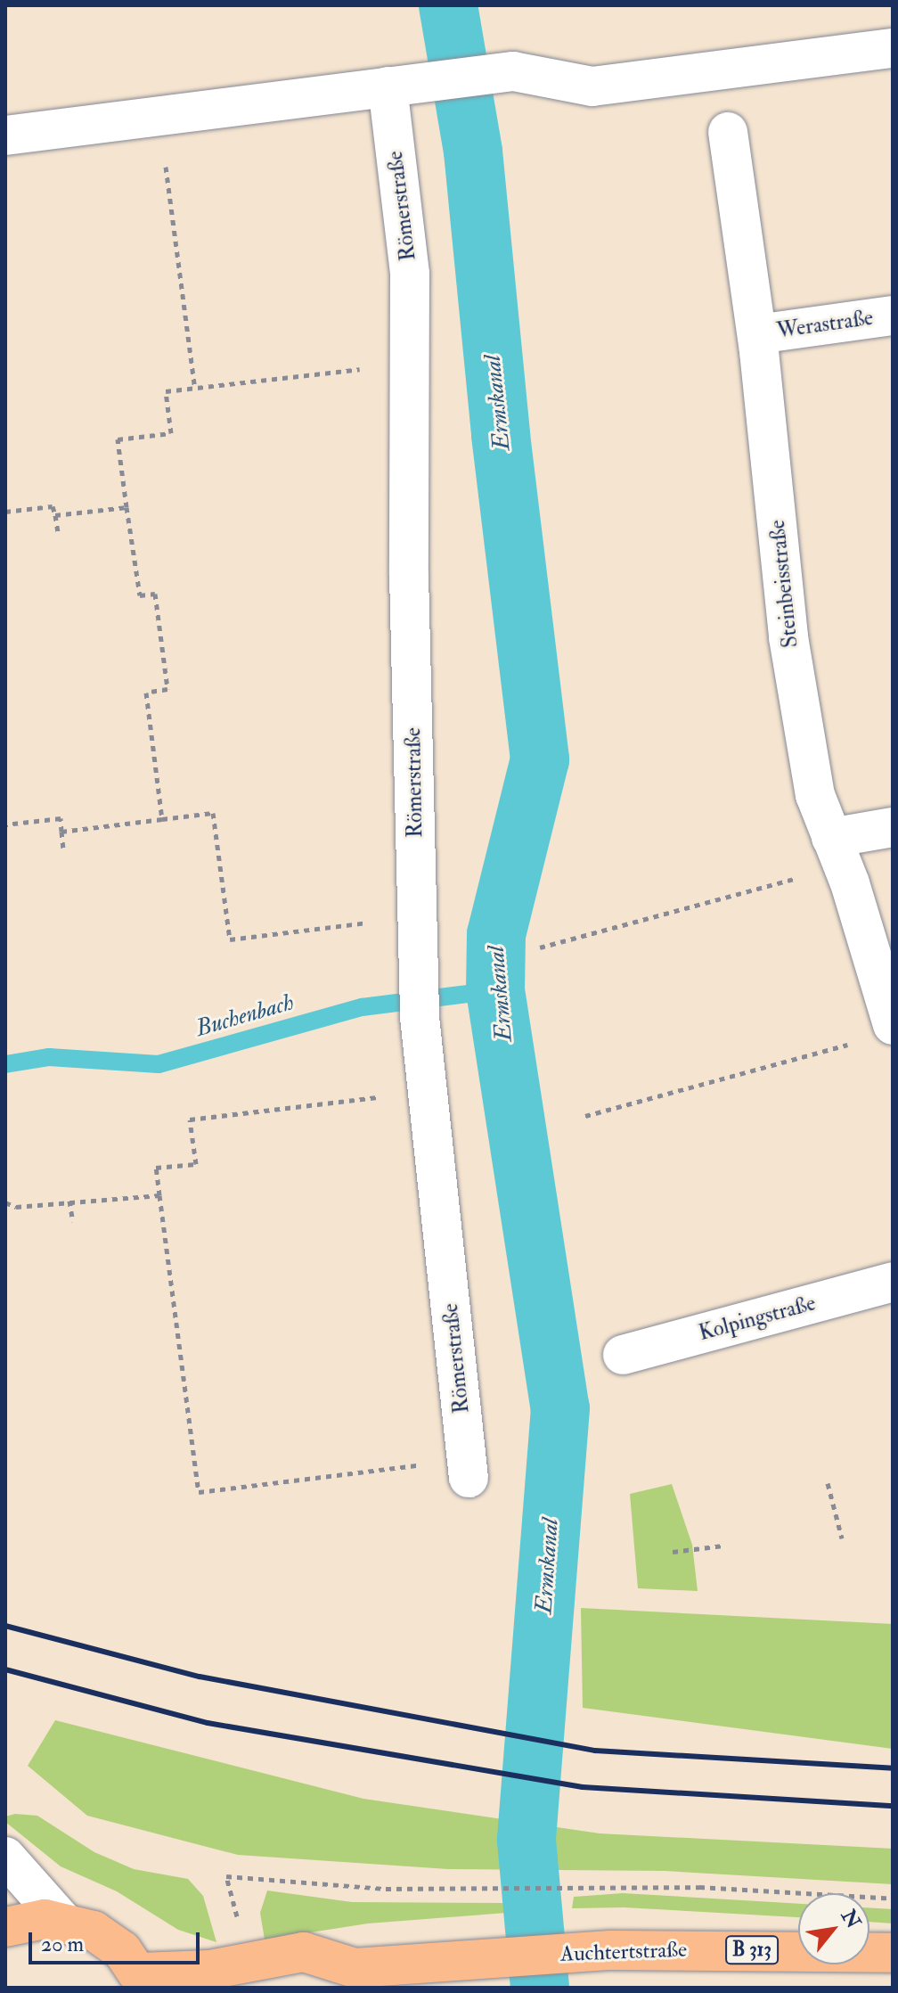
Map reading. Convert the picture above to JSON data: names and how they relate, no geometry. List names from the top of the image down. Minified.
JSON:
{"streets":{"main road":["B 313","Auchtertstraße"],"street":["Römerstraße","Werastraße","Steinbeisstraße","Kolpingstraße"]},"crossings":[["Werastraße","Steinbeisstraße"]],"water":["Ermskanal","Buchenbach"],"scale_bar":"20 m","north":"top right"}
